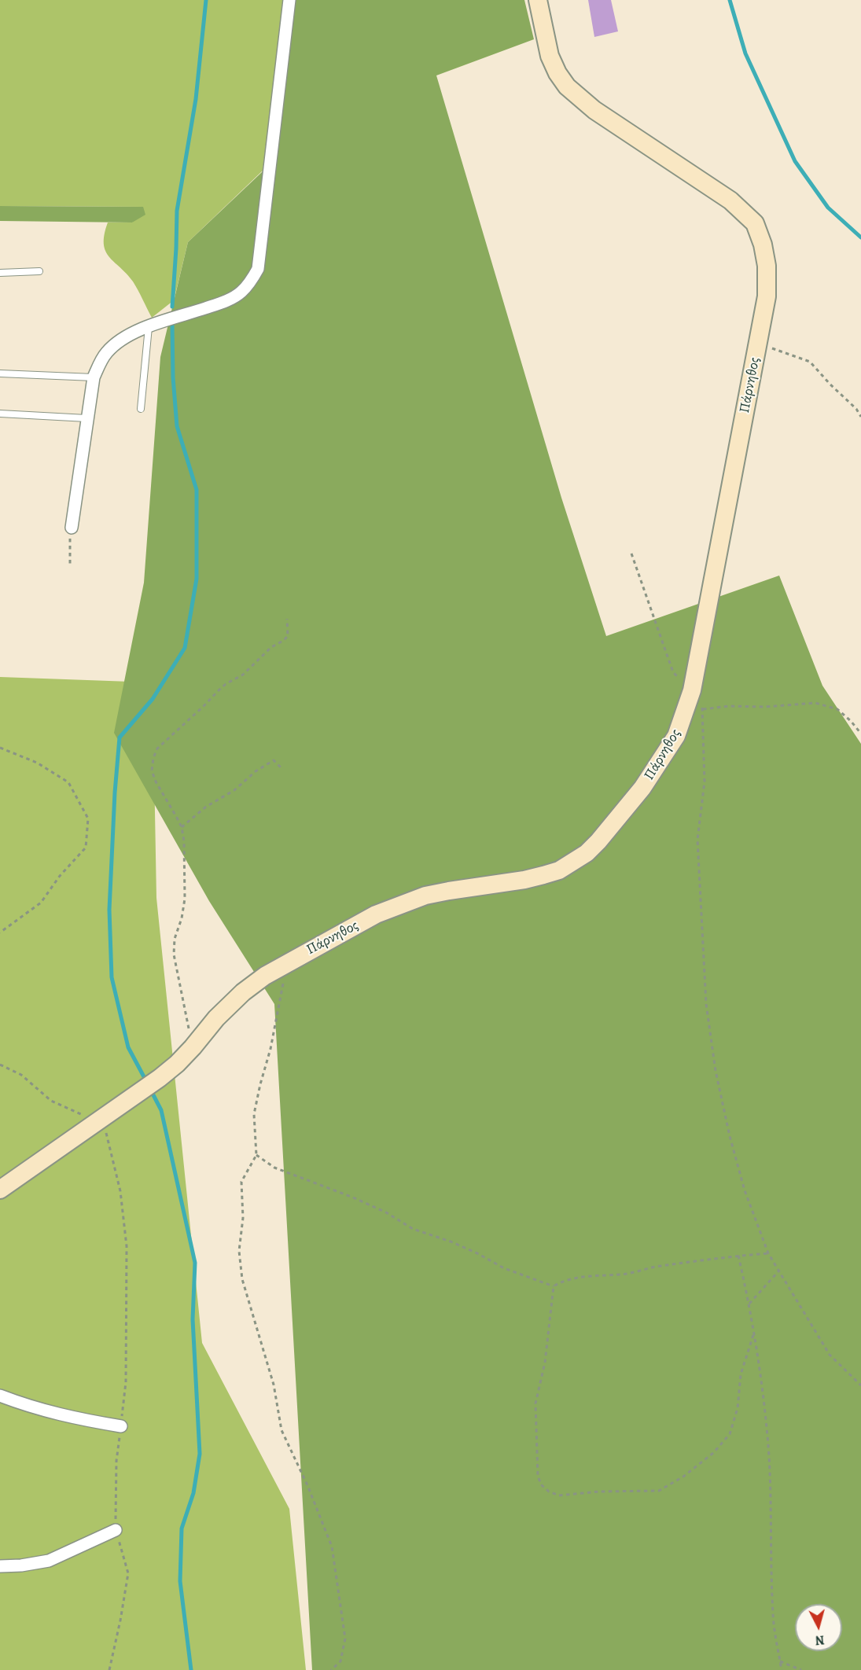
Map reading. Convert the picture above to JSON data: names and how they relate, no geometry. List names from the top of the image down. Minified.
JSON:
{"streets":{"main road":["Πάρνηθος"]},"north":"bottom"}
